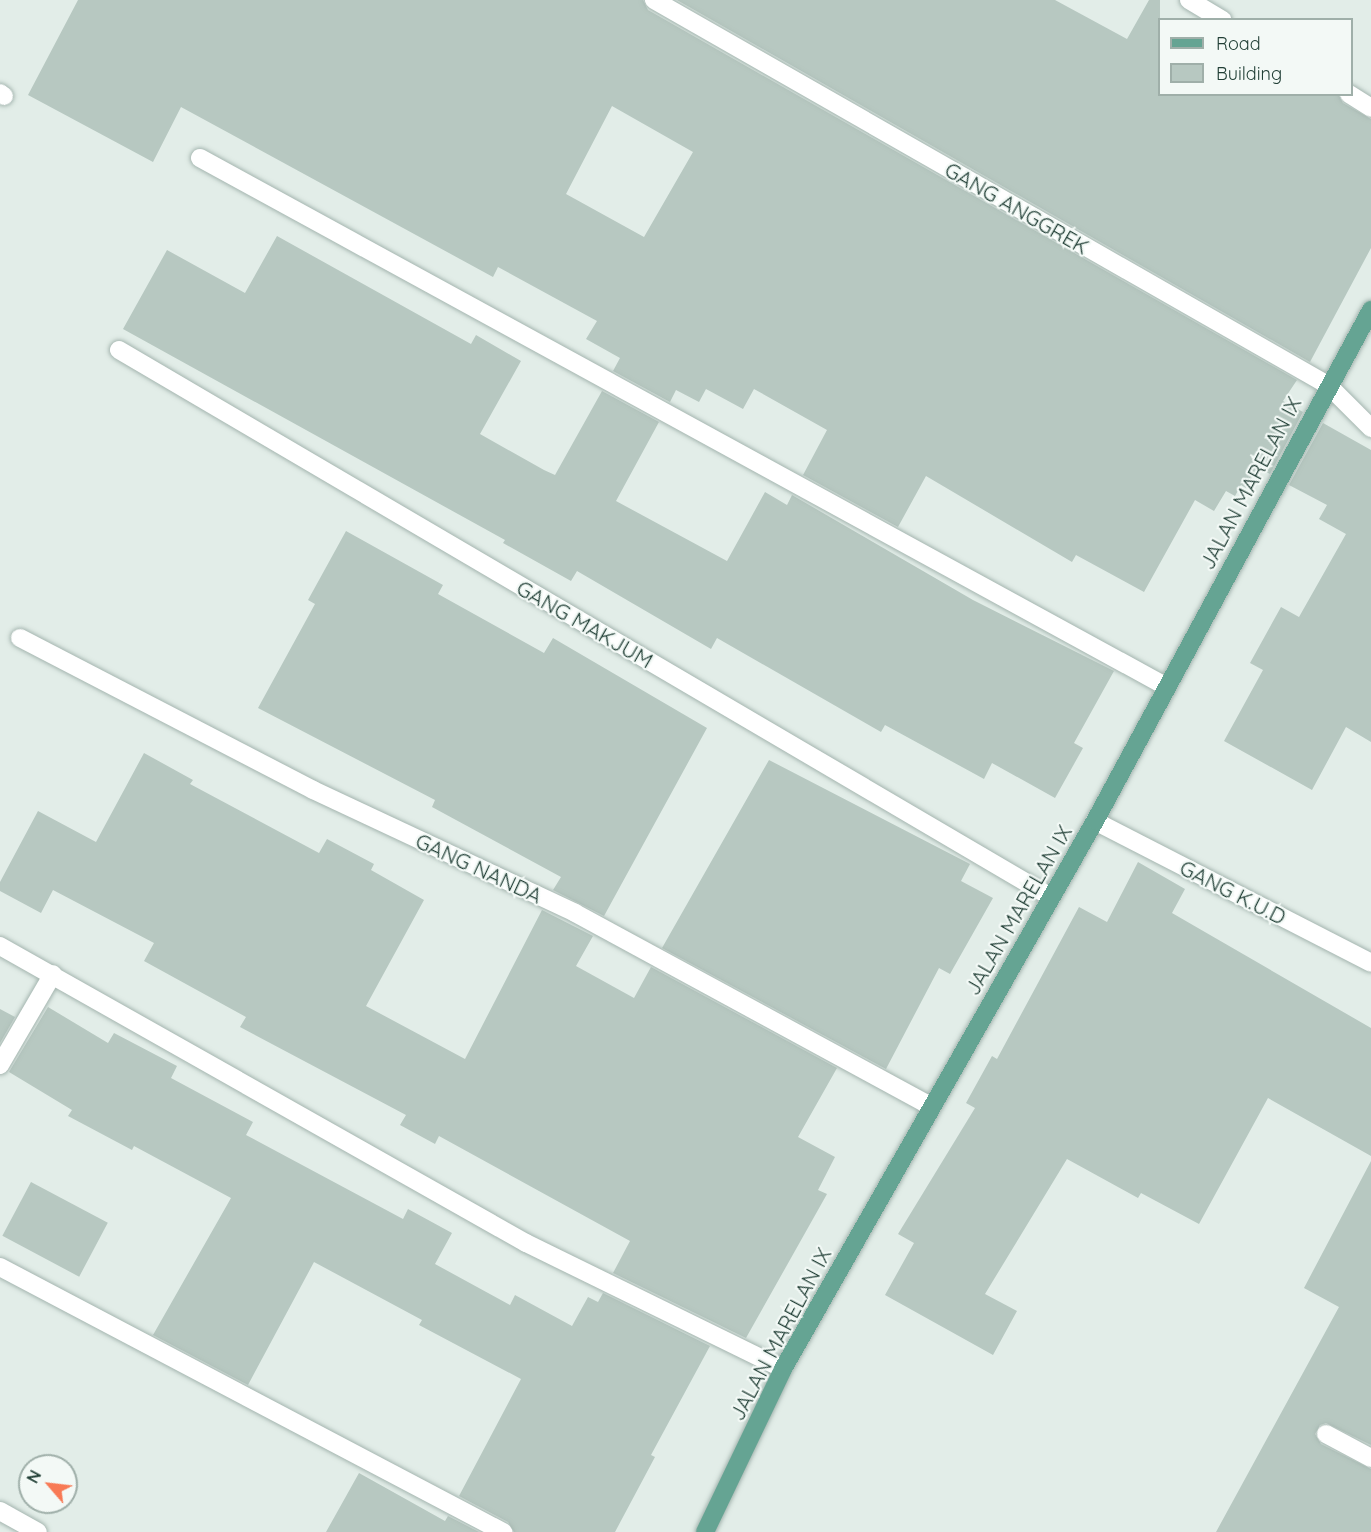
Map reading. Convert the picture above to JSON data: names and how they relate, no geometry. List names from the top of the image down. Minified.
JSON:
{"streets":{"main road":["JALAN MARELAN IX"],"street":["GANG ANGGREK","GANG MAKJUM","GANG NANDA","GANG K.U.D"]},"crossings":[["GANG ANGGREK","JALAN MARELAN IX"],["JALAN MARELAN IX","GANG MAKJUM"],["JALAN MARELAN IX","GANG NANDA"],["JALAN MARELAN IX","GANG K.U.D"]],"legend":["Road","Building"],"north":"top left"}
